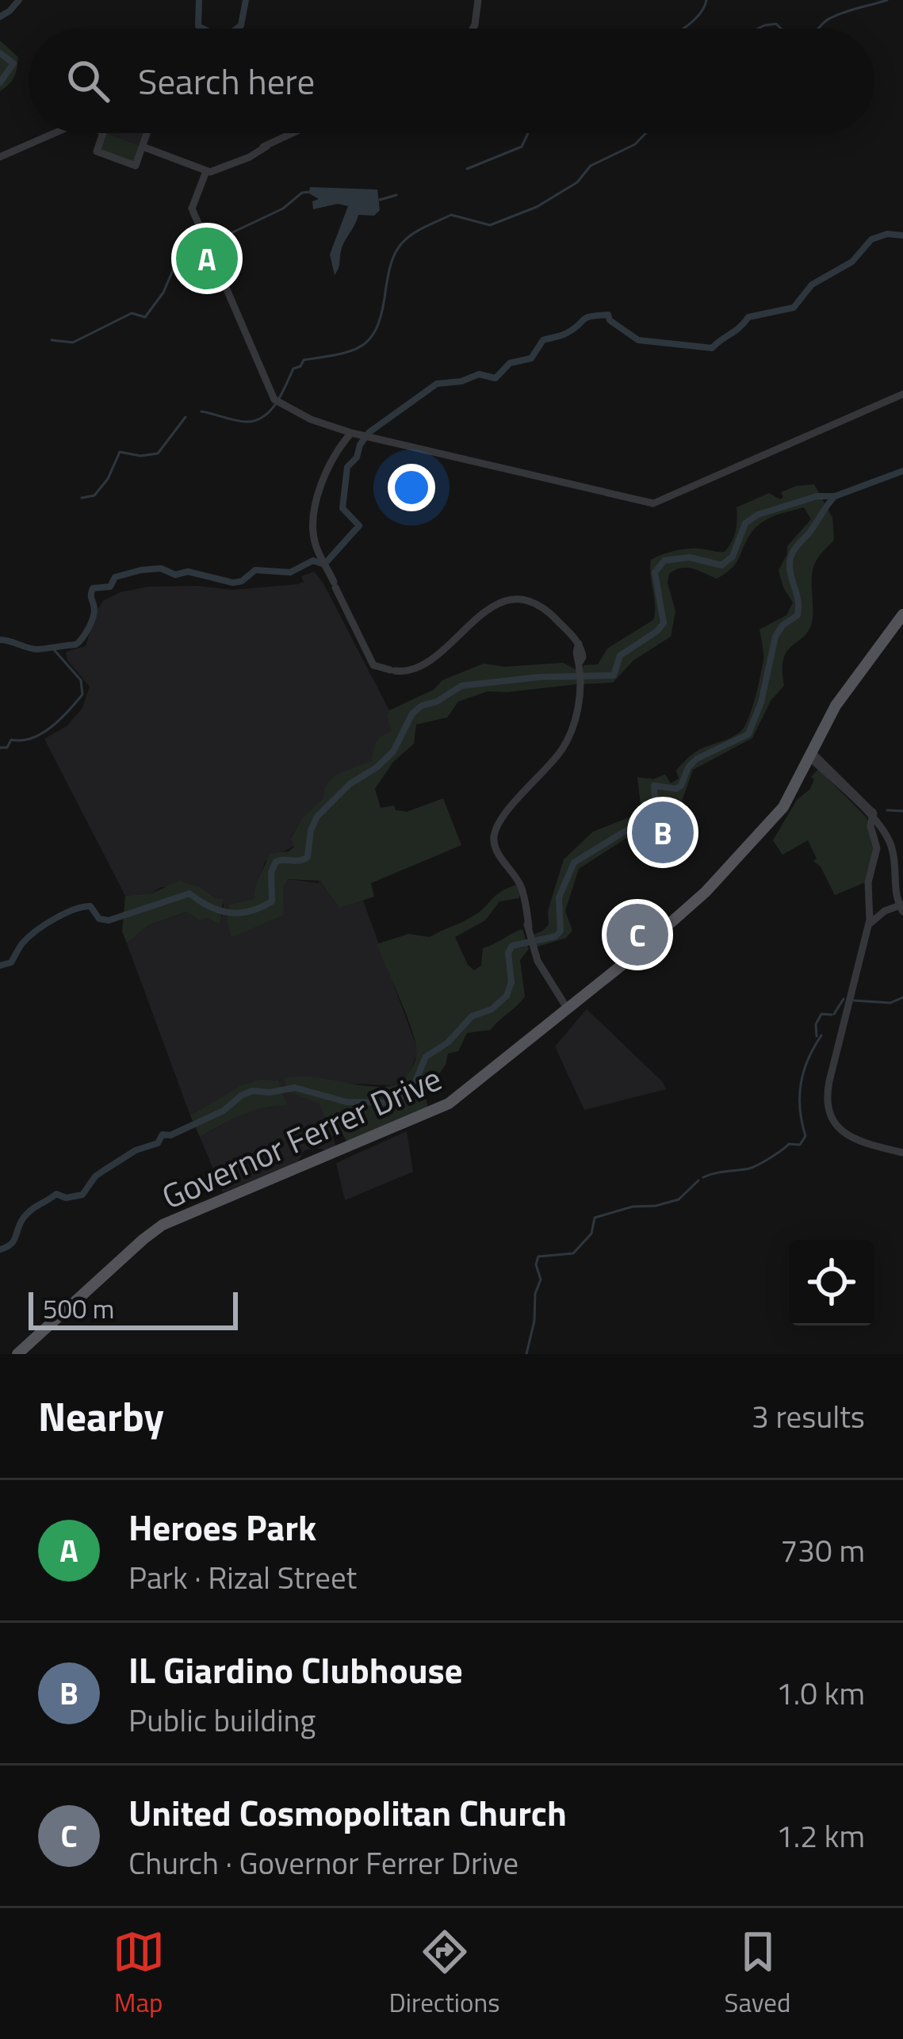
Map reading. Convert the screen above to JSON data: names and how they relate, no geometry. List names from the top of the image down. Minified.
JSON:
{"streets":{"main road":["Governor Ferrer Drive"]},"scale_bar":"500 m","page":{"search":"Search here","pins":["A","B","C"],"scale":"500 m","heading":["Nearby","3 results"],"list":[{"mark":"A","name":"Heroes Park","note":"Park · Rizal Street","value":"730 m"},{"mark":"B","name":"IL Giardino Clubhouse","note":"Public building","value":"1.0 km"},{"mark":"C","name":"United Cosmopolitan Church","note":"Church · Governor Ferrer Drive","value":"1.2 km"}],"nav":["Map","Directions","Saved"]}}
